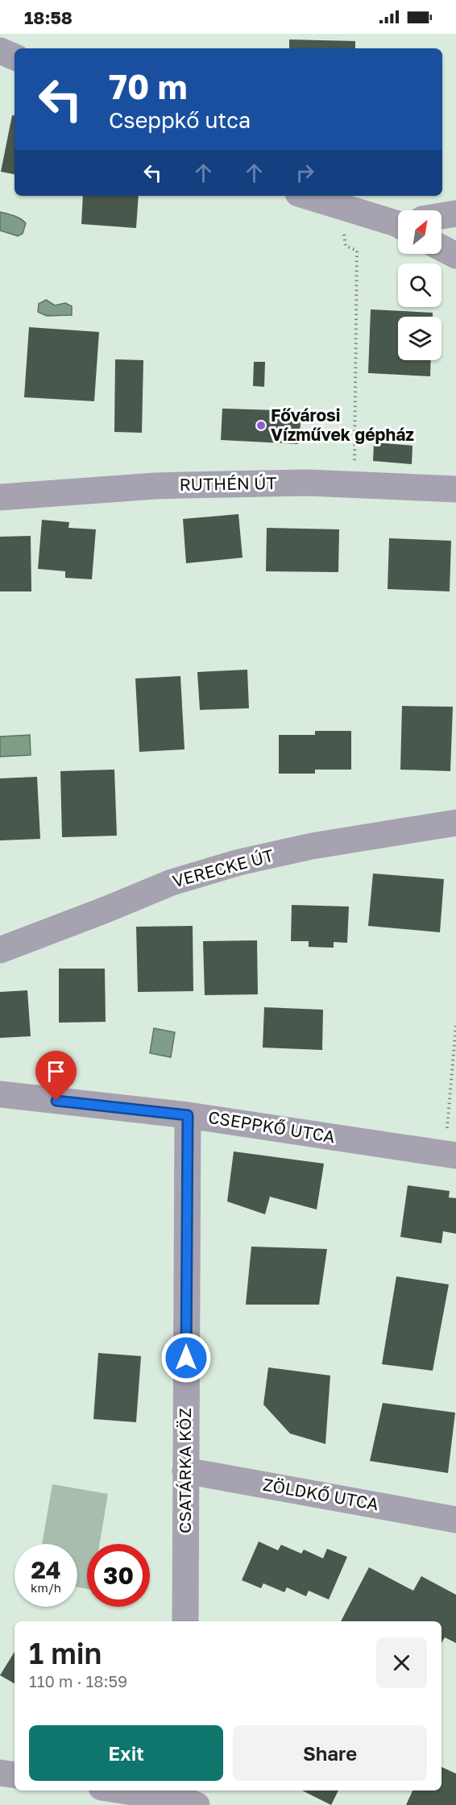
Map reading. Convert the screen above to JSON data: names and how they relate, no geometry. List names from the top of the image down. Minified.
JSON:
{"streets":{"street":["RUTHÉN ÚT","VERECKE ÚT","CSEPPKŐ UTCA","CSATÁRKA KÖZ","ZÖLDKŐ UTCA"]},"crossings":[["CSEPPKŐ UTCA","CSATÁRKA KÖZ"],["CSATÁRKA KÖZ","ZÖLDKŐ UTCA"]],"places":["Fővárosi Vízművek gépház"],"north":"top right","page":{"status":"18:58","turn":["70 m","Cseppkő utca"],"speed":"24 km/h","limit":"30","heading":["1 min","110 m · 18:59"],"buttons":["Exit","Share"]}}
